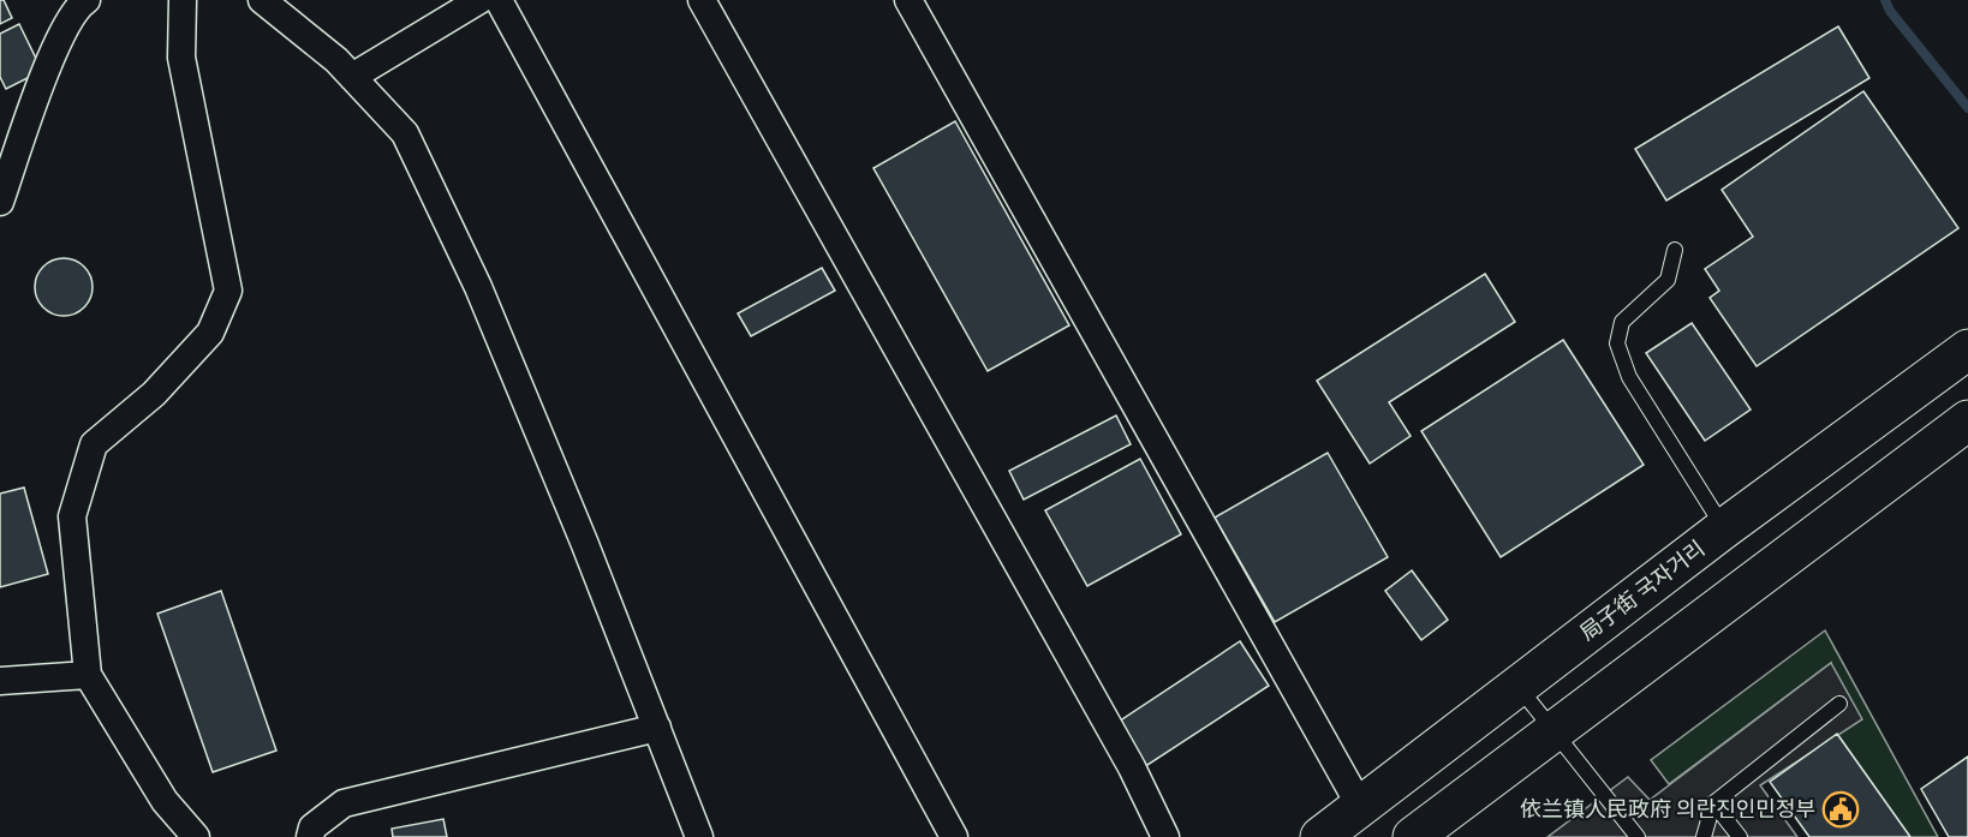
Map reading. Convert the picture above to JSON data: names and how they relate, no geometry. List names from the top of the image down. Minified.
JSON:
{"streets":{"main road":["局子街 국자거리"]},"places":{"public building":["依兰镇人民政府 의란진인민정부"]}}
